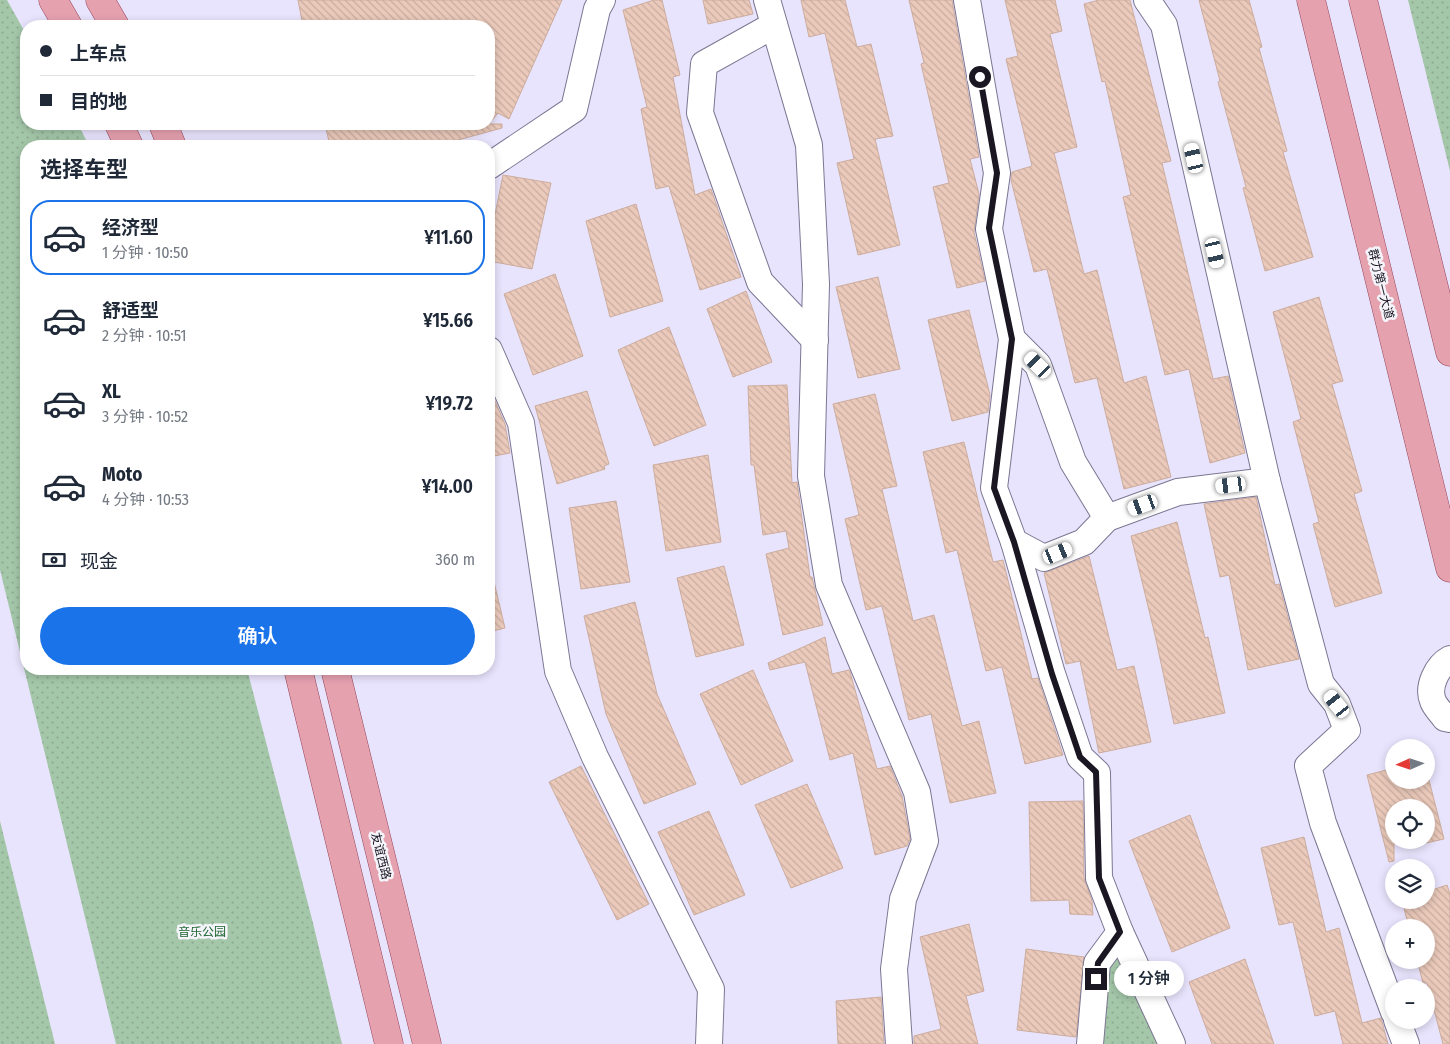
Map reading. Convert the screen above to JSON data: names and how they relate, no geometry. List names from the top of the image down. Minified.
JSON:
{"streets":{"main road":["群力第一大道","友谊西路"]},"parks":["音乐公园"],"north":"left","page":{"banner":["上车点","目的地"],"heading":"选择车型","list":[{"name":"经济型","note":"1 分钟 · 10:50","value":"¥11.60"},{"name":"舒适型","note":"2 分钟 · 10:51","value":"¥15.66"},{"name":"XL","note":"3 分钟 · 10:52","value":"¥19.72"},{"name":"Moto","note":"4 分钟 · 10:53","value":"¥14.00"}],"pay":["现金","360 m"],"buttons":"确认","map_buttons":["+","−"],"bubble":"1 分钟"}}
